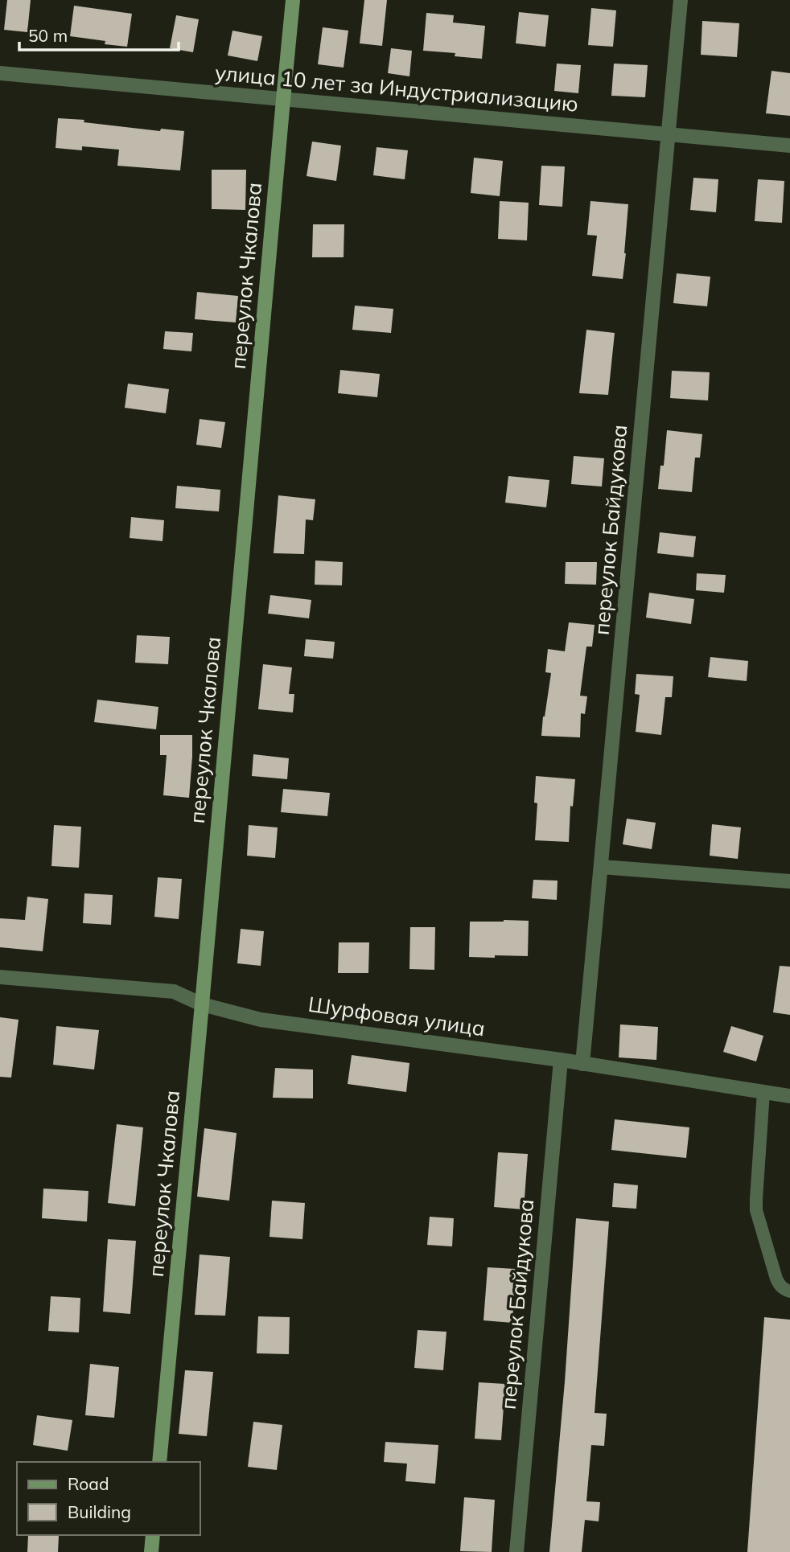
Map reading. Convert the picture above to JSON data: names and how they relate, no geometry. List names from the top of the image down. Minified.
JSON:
{"streets":{"street":["улица 10 лет за Индустриализацию","переулок Чкалова","переулок Байдукова","Шурфовая улица"]},"crossings":[["улица 10 лет за Индустриализацию","переулок Чкалова"],["улица 10 лет за Индустриализацию","переулок Байдукова"],["переулок Чкалова","Шурфовая улица"],["переулок Байдукова","Шурфовая улица"]],"legend":["Road","Building"],"scale_bar":"50 m"}
